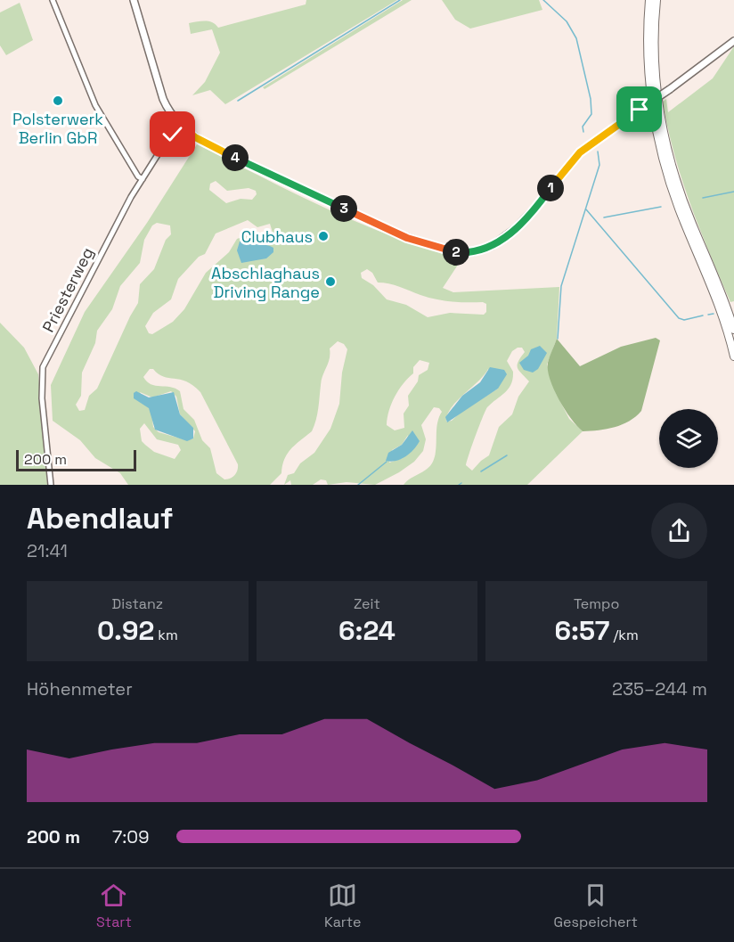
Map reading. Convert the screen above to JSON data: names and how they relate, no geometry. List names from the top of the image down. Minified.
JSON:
{"streets":{"street":["Priesterweg"]},"places":["Polsterwerk Berlin GbR","Clubhaus","Abschlaghaus Driving Range"],"scale_bar":"200 m","page":{"pins":["4","1","3","2"],"scale":"200 m","heading":["Abendlauf","21:41"],"stats":[["Distanz","0.92 km"],["Zeit","6:24"],["Tempo","6:57 /km"]],"chart":["Höhenmeter","235–244 m"],"list":[{"name":"200 m","note":"7:09"}],"tabs":["Start","Karte","Gespeichert"]}}
